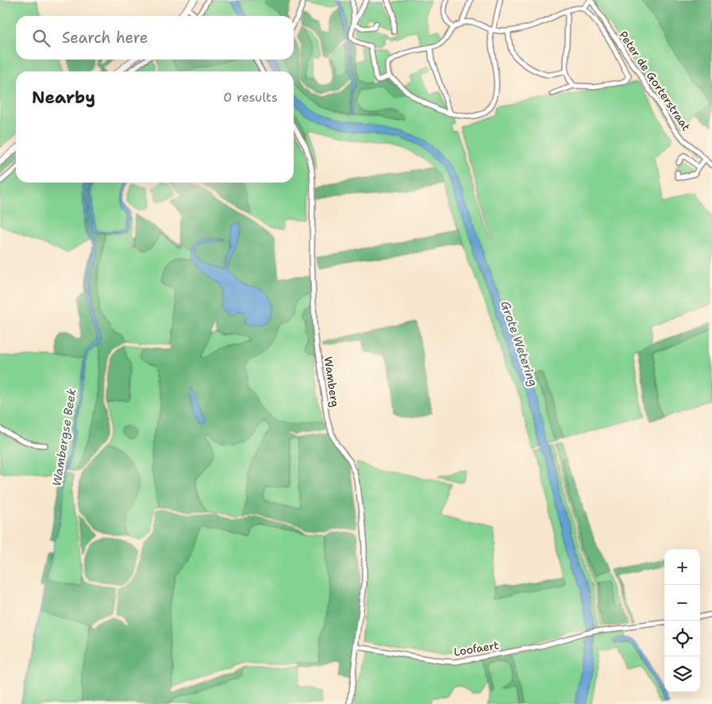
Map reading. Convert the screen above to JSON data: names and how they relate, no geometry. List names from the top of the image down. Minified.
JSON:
{"streets":{"street":["Peter de Gorterstraat","Wamberg","Loofaert"]},"crossings":[["Wamberg","Loofaert"]],"water":["Grote Wetering","Wambergse Beek"],"page":{"search":"Search here","heading":["Nearby","0 results"],"map_buttons":["+","−"]}}
